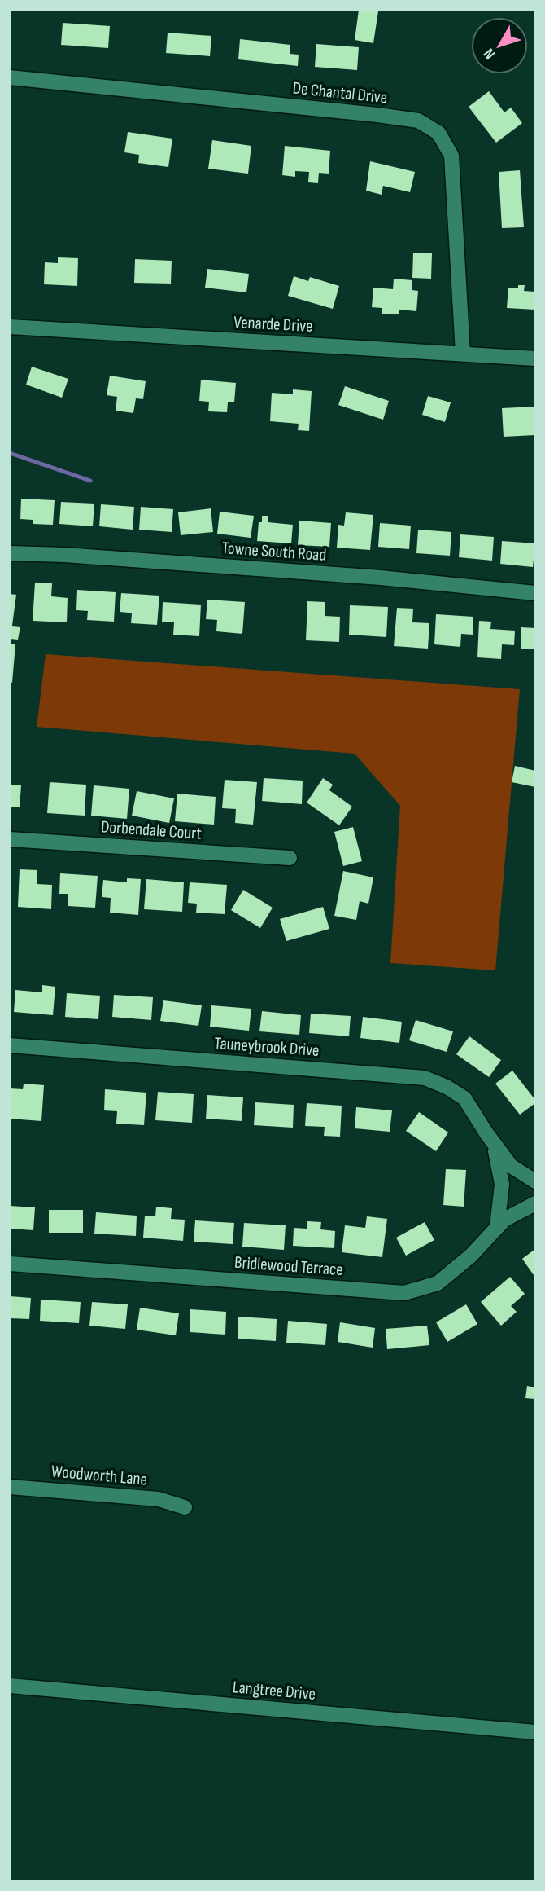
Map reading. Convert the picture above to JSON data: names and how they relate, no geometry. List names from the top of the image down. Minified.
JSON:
{"streets":{"street":["De Chantal Drive","Venarde Drive","Towne South Road","Dorbendale Court","Tauneybrook Drive","Bridlewood Terrace","Woodworth Lane","Langtree Drive"]},"crossings":[["De Chantal Drive","Venarde Drive"],["Tauneybrook Drive","Bridlewood Terrace"]],"north":"bottom left"}
